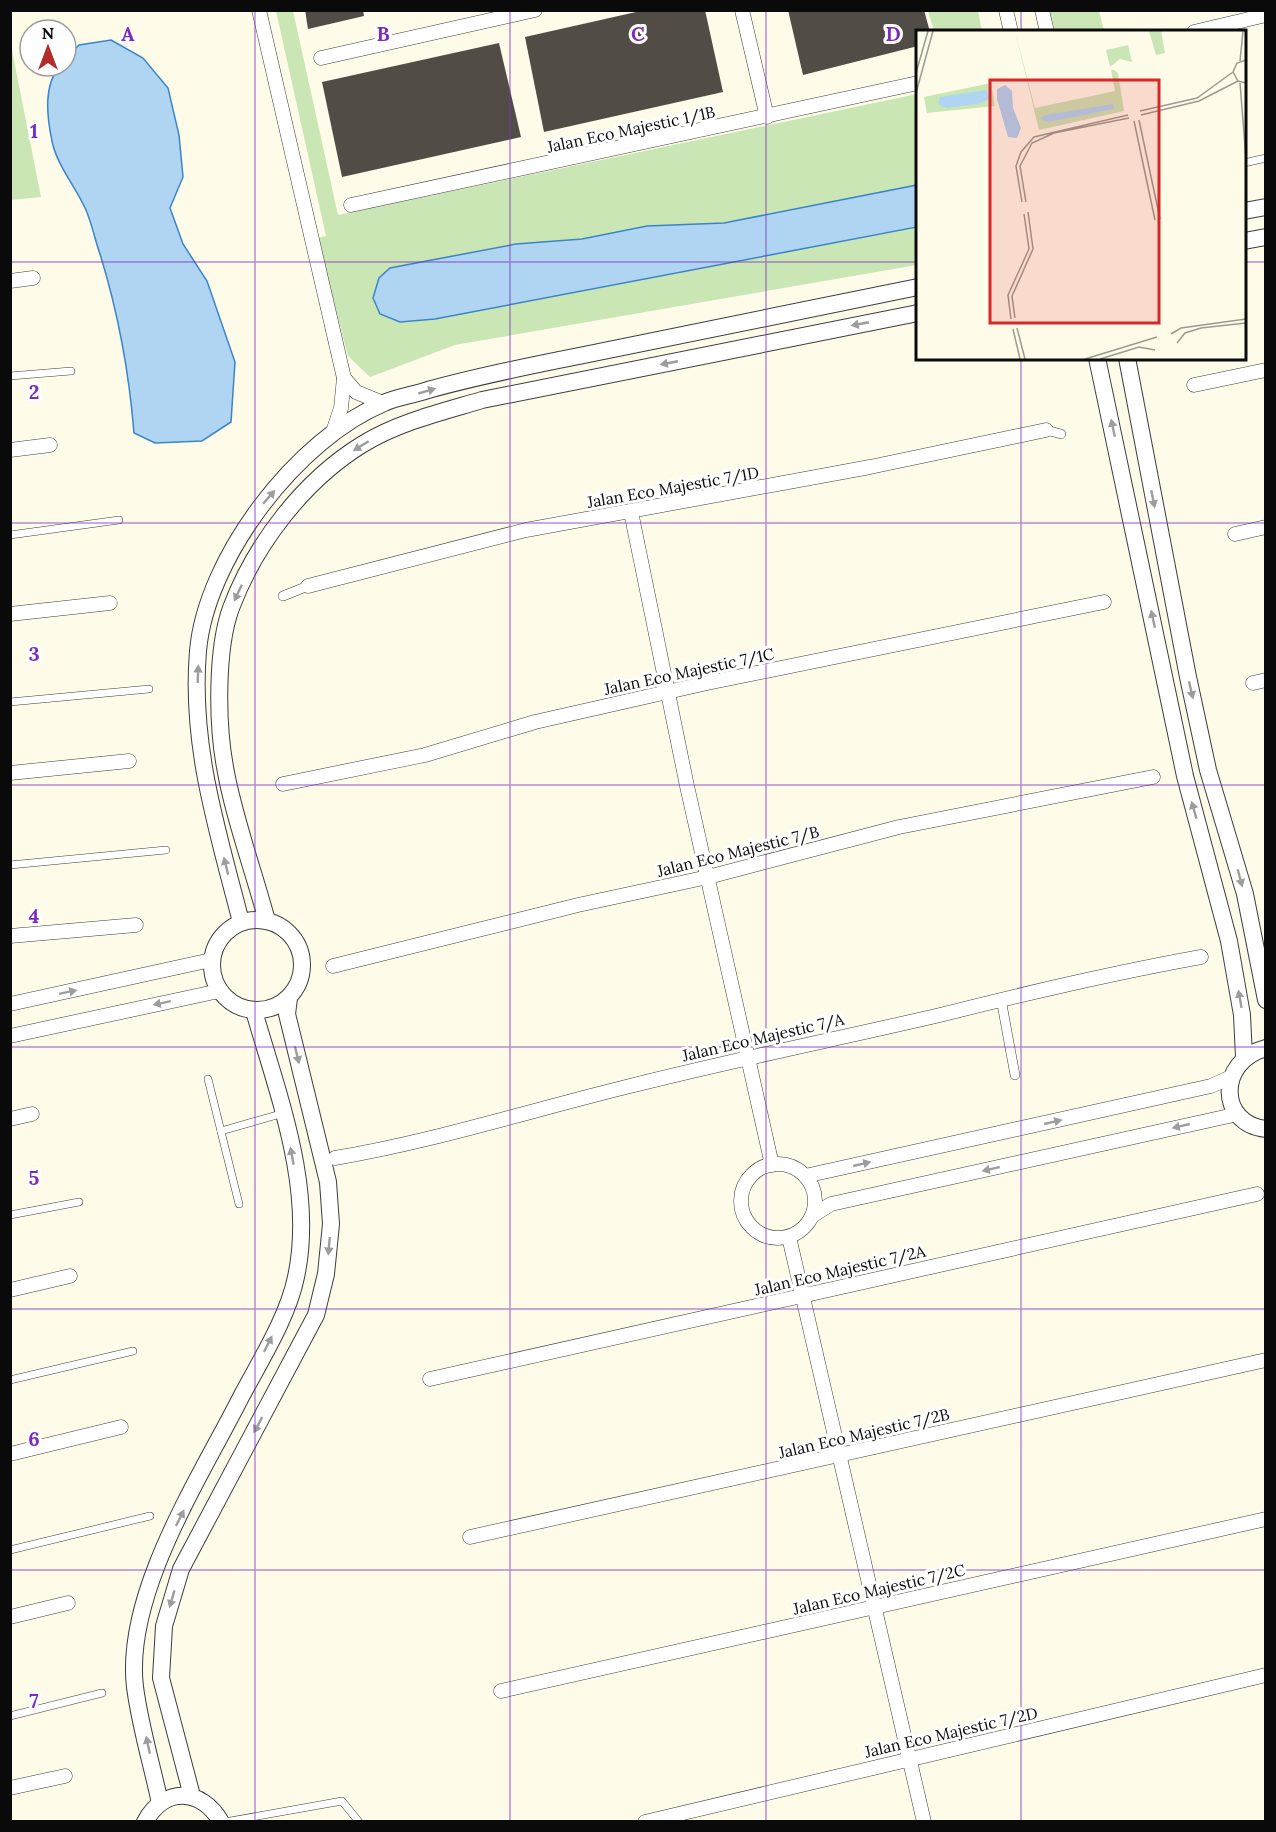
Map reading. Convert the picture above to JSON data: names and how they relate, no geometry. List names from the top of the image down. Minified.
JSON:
{"streets":{"street":["Jalan Eco Majestic 1/1B","Jalan Eco Majestic 7/1D","Jalan Eco Majestic 7/1C","Jalan Eco Majestic 7/B","Jalan Eco Majestic 7/A","Jalan Eco Majestic 7/2A","Jalan Eco Majestic 7/2B","Jalan Eco Majestic 7/2C","Jalan Eco Majestic 7/2D"]},"north":"top","grid":{"columns":["A","B","C","D"],"rows":["1","2","3","4","5","6","7"]}}
